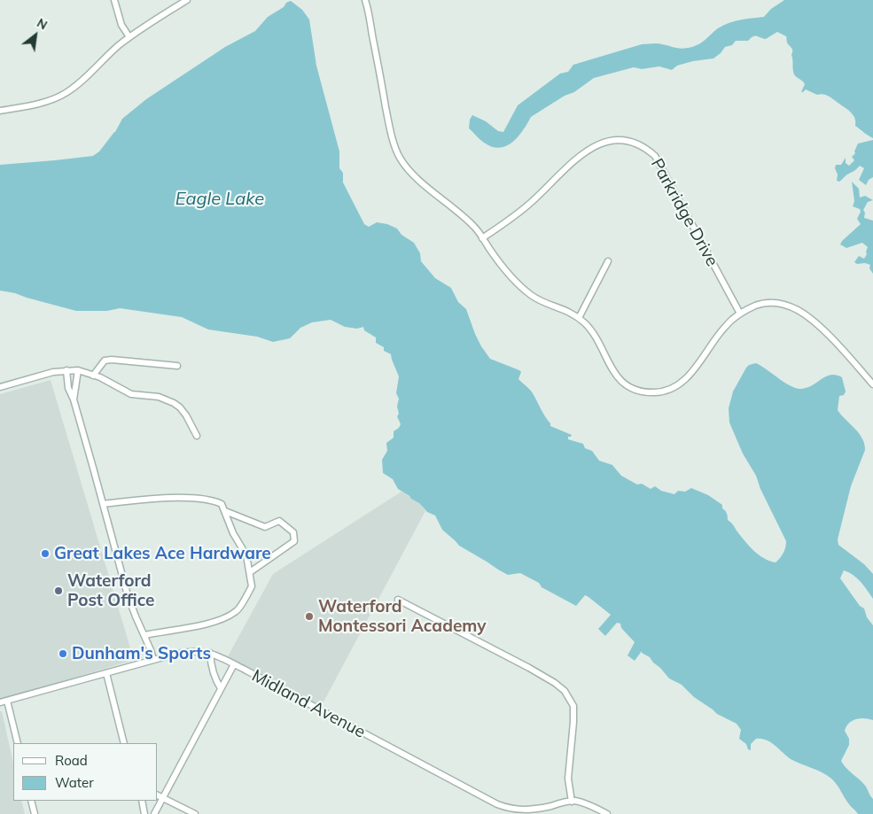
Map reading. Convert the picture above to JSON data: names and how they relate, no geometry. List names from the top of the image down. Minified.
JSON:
{"streets":{"street":["Parkridge Drive","Midland Avenue"]},"water":["Eagle Lake"],"places":["Great Lakes Ace Hardware","Waterford Post Office","Waterford Montessori Academy","Dunham's Sports"],"legend":["Road","Water"],"north":"top right"}
